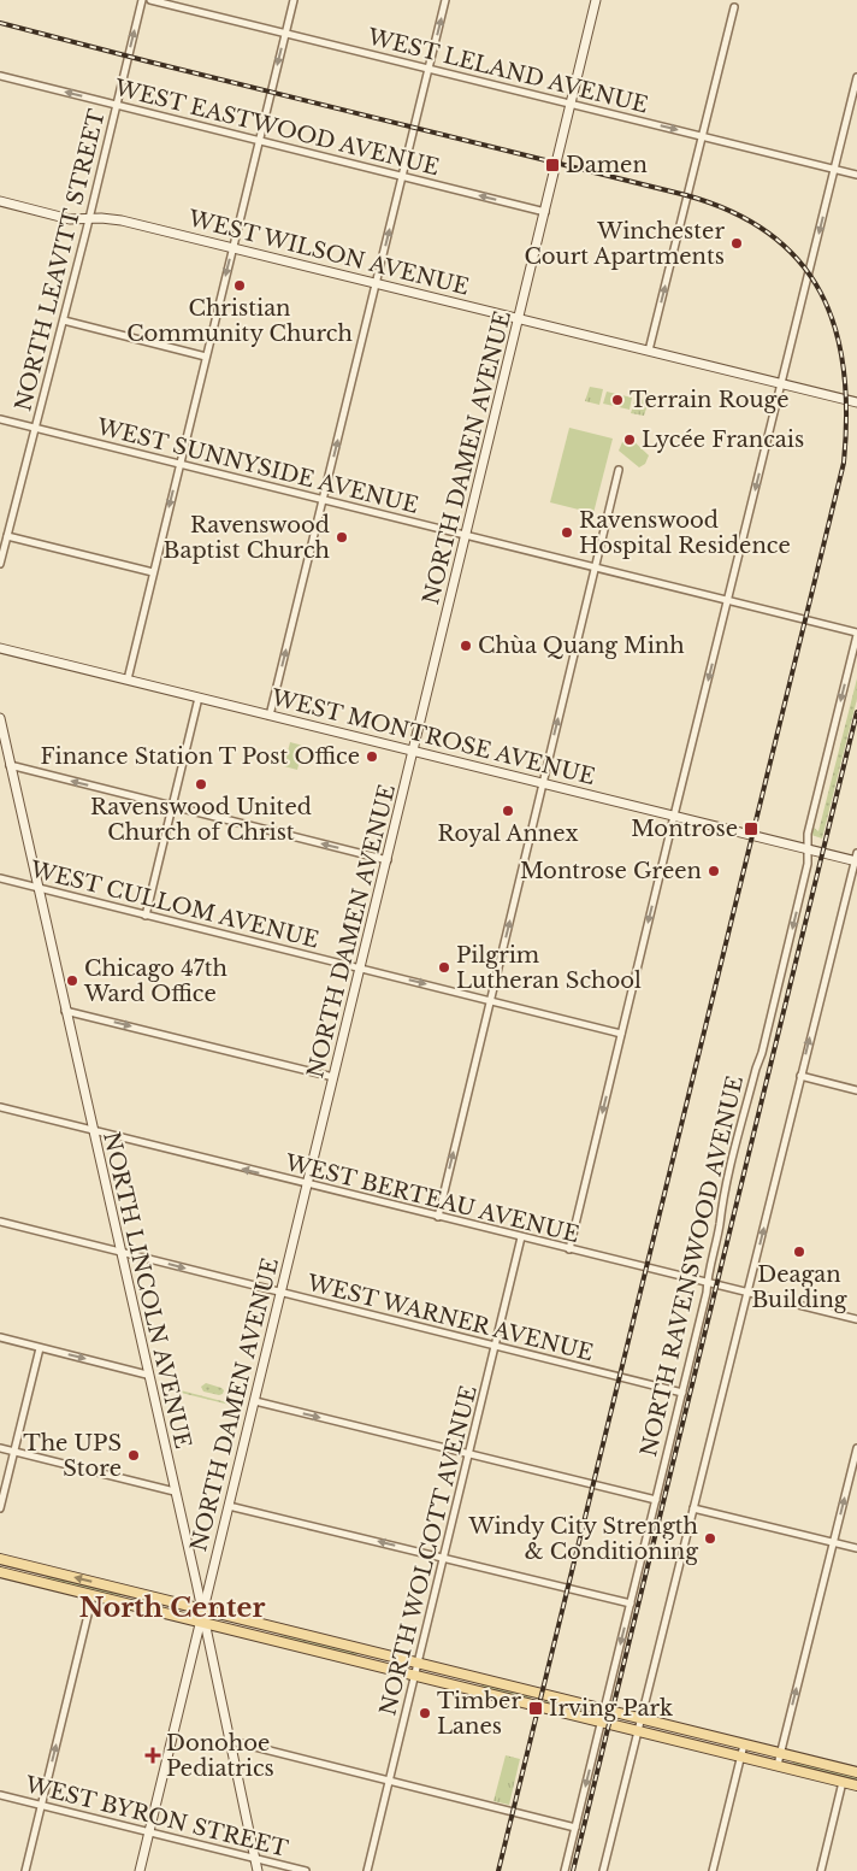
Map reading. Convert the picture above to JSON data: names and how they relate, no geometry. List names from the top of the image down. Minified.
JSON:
{"streets":{"main road":["WEST WILSON AVENUE","NORTH DAMEN AVENUE","WEST MONTROSE AVENUE","NORTH LINCOLN AVENUE"],"street":["WEST LELAND AVENUE","WEST EASTWOOD AVENUE","NORTH LEAVITT STREET","WEST SUNNYSIDE AVENUE","WEST CULLOM AVENUE","WEST BERTEAU AVENUE","NORTH RAVENSWOOD AVENUE","WEST WARNER AVENUE","NORTH WOLCOTT AVENUE","WEST BYRON STREET"]},"crossings":[["WEST LELAND AVENUE","NORTH DAMEN AVENUE"],["WEST EASTWOOD AVENUE","NORTH LEAVITT STREET"],["WEST EASTWOOD AVENUE","NORTH DAMEN AVENUE"],["WEST WILSON AVENUE","NORTH LEAVITT STREET"],["WEST WILSON AVENUE","NORTH DAMEN AVENUE"],["NORTH LEAVITT STREET","WEST SUNNYSIDE AVENUE"],["NORTH DAMEN AVENUE","WEST SUNNYSIDE AVENUE"],["NORTH DAMEN AVENUE","WEST MONTROSE AVENUE"],["NORTH DAMEN AVENUE","WEST CULLOM AVENUE"],["NORTH DAMEN AVENUE","WEST BERTEAU AVENUE"],["NORTH DAMEN AVENUE","NORTH LINCOLN AVENUE"],["NORTH DAMEN AVENUE","WEST WARNER AVENUE"],["WEST SUNNYSIDE AVENUE","NORTH RAVENSWOOD AVENUE"],["WEST MONTROSE AVENUE","NORTH RAVENSWOOD AVENUE"],["WEST CULLOM AVENUE","NORTH LINCOLN AVENUE"],["WEST BERTEAU AVENUE","NORTH RAVENSWOOD AVENUE"],["WEST BERTEAU AVENUE","NORTH LINCOLN AVENUE"],["WEST BERTEAU AVENUE","NORTH WOLCOTT AVENUE"],["NORTH RAVENSWOOD AVENUE","WEST WARNER AVENUE"],["NORTH LINCOLN AVENUE","WEST WARNER AVENUE"],["NORTH LINCOLN AVENUE","WEST BYRON STREET"],["WEST WARNER AVENUE","NORTH WOLCOTT AVENUE"]],"one_way":["WEST EASTWOOD AVENUE"],"districts":["North Center"],"places":{"transit":["Damen","Montrose","Irving Park"],"other":["Winchester Court Apartments","Christian Community Church","Terrain Rouge","Lycée Francais","Ravenswood Hospital Residence","Ravenswood Baptist Church","Chùa Quang Minh","Finance Station T Post Office","Ravenswood United Church of Christ","Royal Annex","Montrose Green","Pilgrim Lutheran School","Chicago 47th Ward Office","Deagan Building","The UPS Store","Windy City Strength & Conditioning","Timber Lanes"],"health":["Donohoe Pediatrics"]}}
